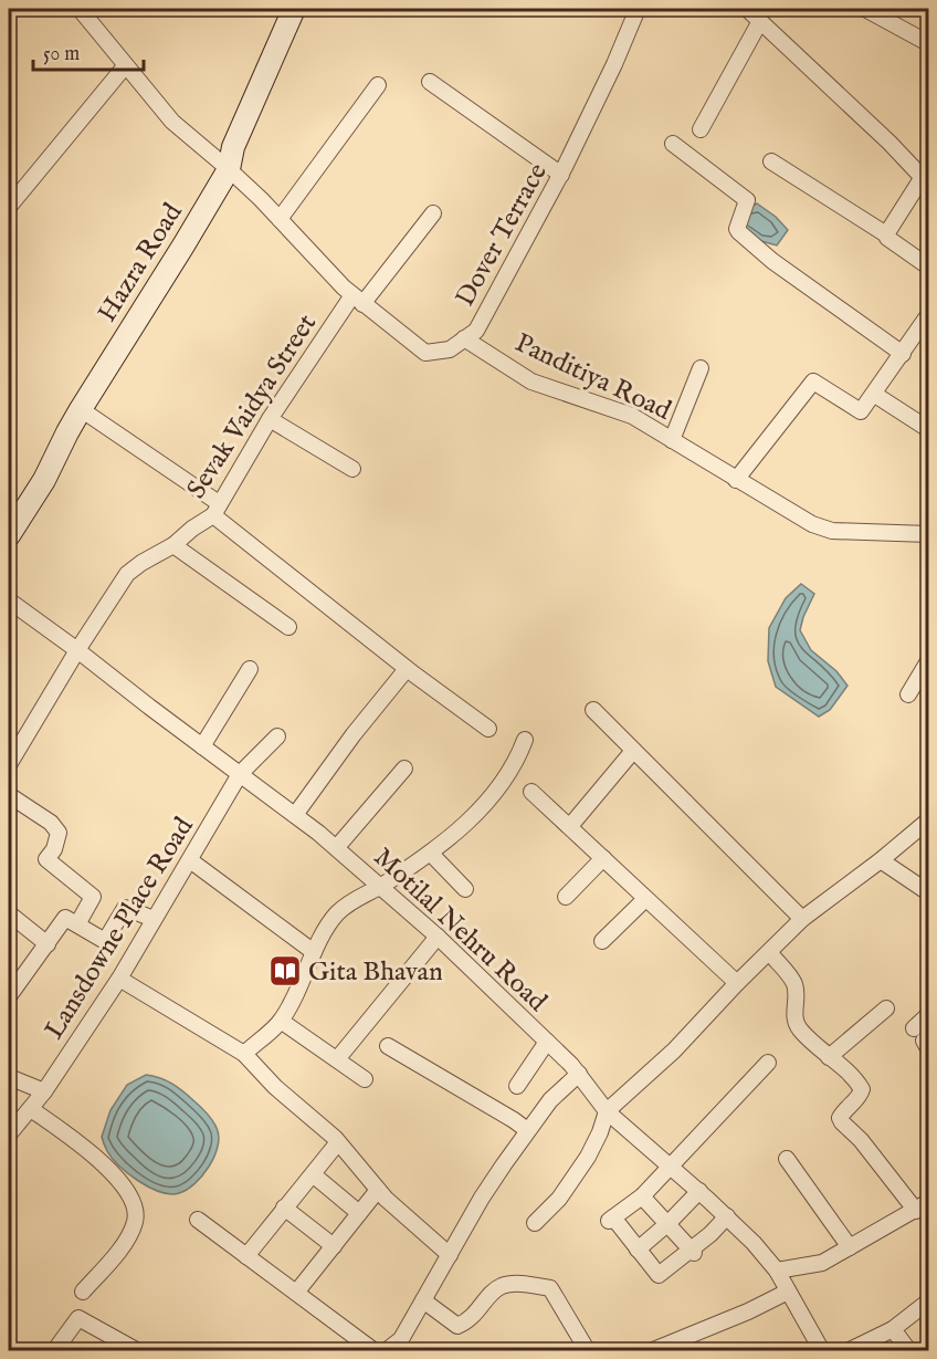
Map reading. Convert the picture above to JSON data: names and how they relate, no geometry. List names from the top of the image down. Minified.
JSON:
{"streets":{"main road":["Hazra Road"],"street":["Dover Terrace","Panditiya Road","Sevak Vaidya Street","Lansdowne Place Road","Motilal Nehru Road"]},"crossings":[["Dover Terrace","Hazra Road"],["Dover Terrace","Panditiya Road"],["Dover Terrace","Sevak Vaidya Street"],["Sevak Vaidya Street","Motilal Nehru Road"],["Lansdowne Place Road","Motilal Nehru Road"]],"places":{"library":["Gita Bhavan"]},"scale_bar":"50 m"}
